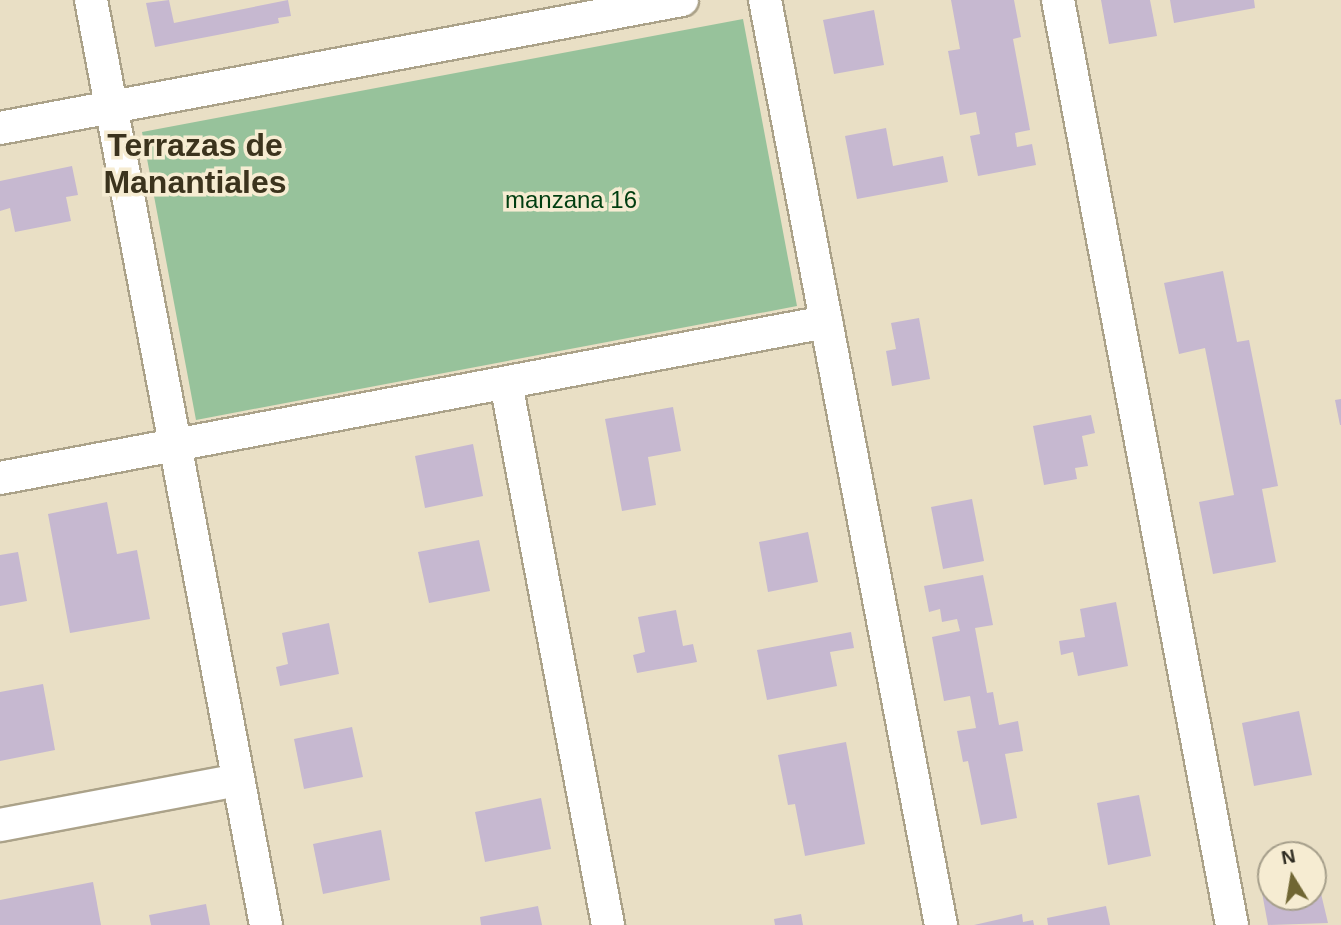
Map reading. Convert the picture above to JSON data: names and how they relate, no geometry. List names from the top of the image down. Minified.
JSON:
{"districts":["Terrazas de Manantiales"],"parks":["manzana 16"],"north":"top"}
